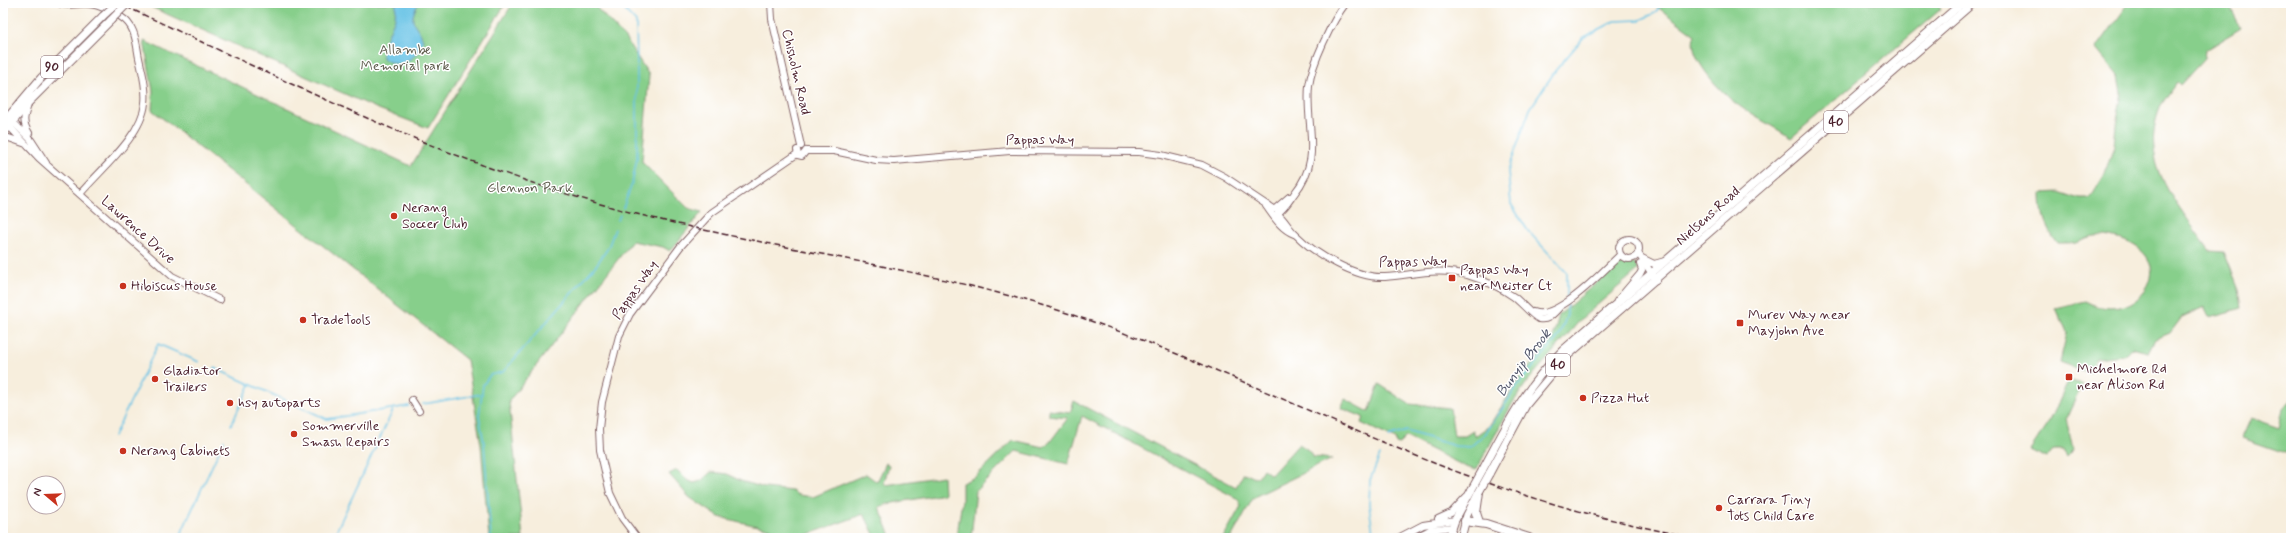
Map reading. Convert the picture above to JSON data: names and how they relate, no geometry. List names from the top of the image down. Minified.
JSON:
{"streets":{"main road":["90","40","Nielsens Road"],"street":["Chisholm Road","Pappas Way","Lawrence Drive"]},"crossings":[["90","Lawrence Drive"],["40","Nielsens Road"]],"water":["Bunyip Brook"],"parks":["Allambe Memorial park","Glennon Park"],"places":{"other":["Nerang Soccer Club","Hibiscus House","TradeTools","Gladiator Trailers","Pizza Hut","hsy autoparts","Sommerville Smash Repairs","Nerang Cabinets","Carrara Tiny Tots Child Care"],"transit":["Pappas Way near Meister Ct","Murev Way near Mayjohn Ave","Michelmore Rd near Alison Rd"]},"north":"left"}
